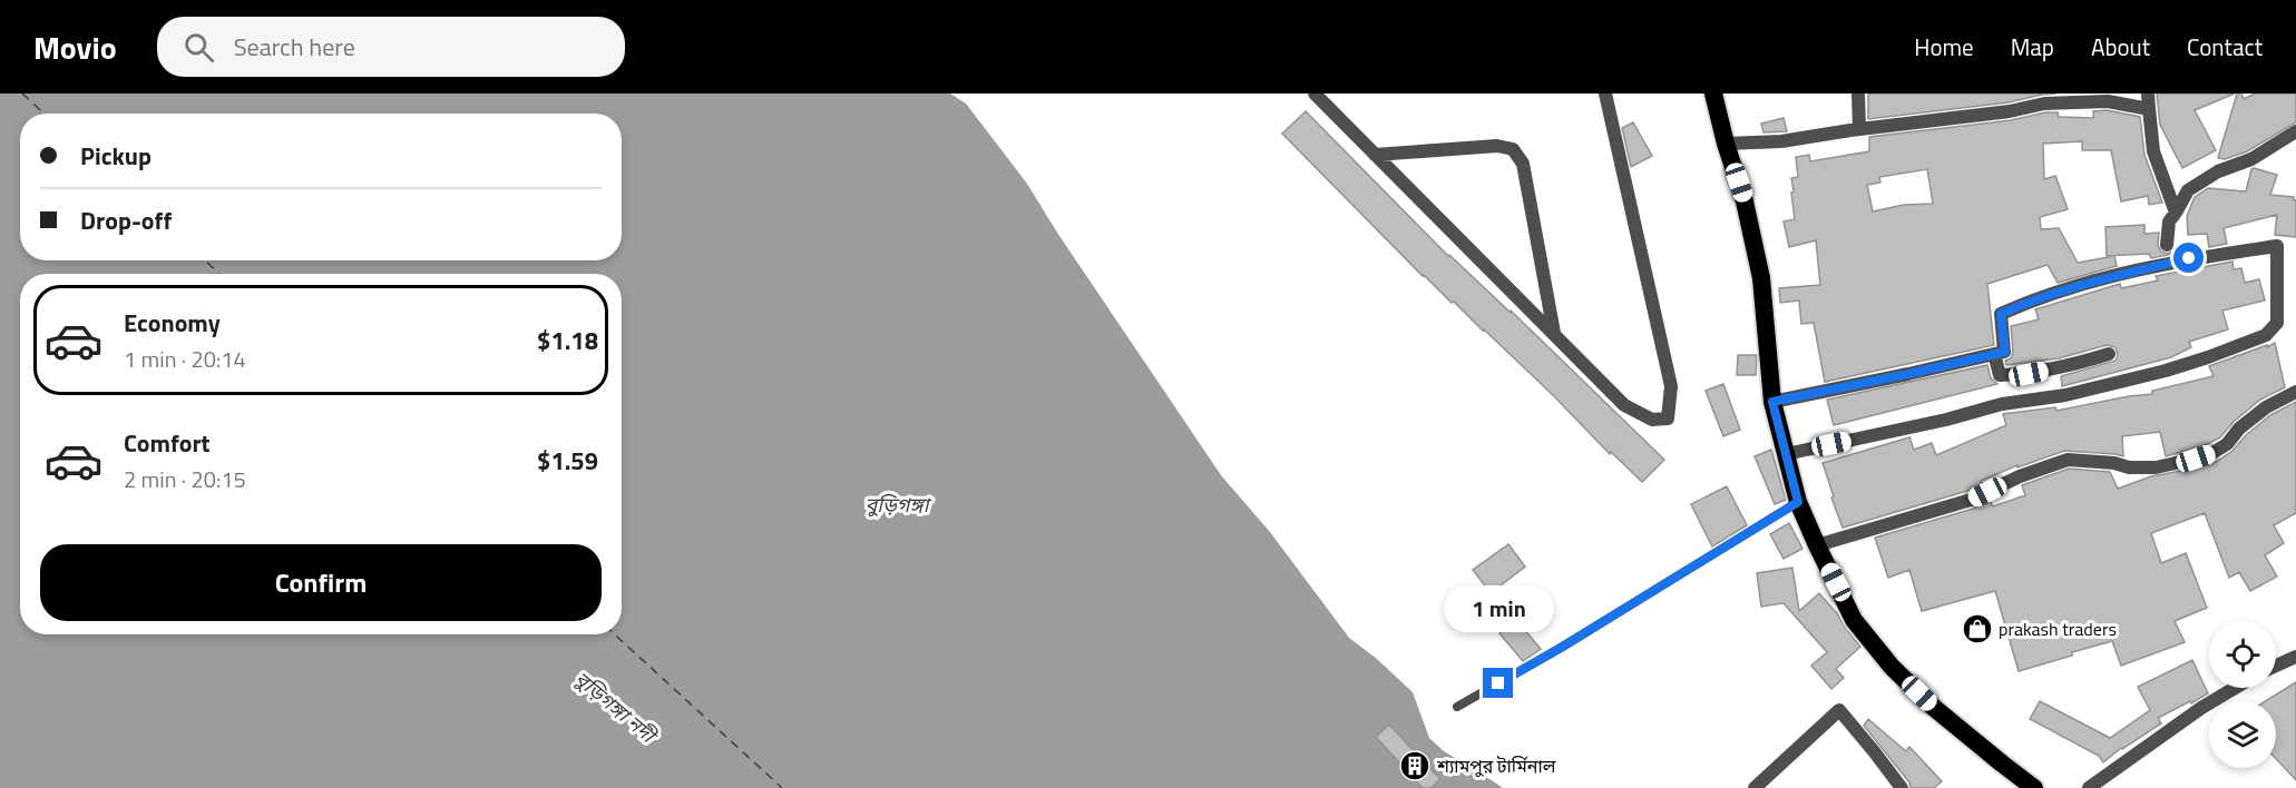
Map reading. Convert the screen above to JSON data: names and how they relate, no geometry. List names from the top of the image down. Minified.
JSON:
{"water":["বুড়িগঙ্গা","বুড়িগঙ্গা নদী"],"places":{"shop":["prakash traders"],"building":["শ্যামপুর টার্মিনাল"]},"page":{"header":"Movio","search":"Search here","nav":["Home","Map","About","Contact"],"banner":["Pickup","Drop-off"],"list":[{"name":"Economy","note":"1 min · 20:14","value":"$1.18"},{"name":"Comfort","note":"2 min · 20:15","value":"$1.59"}],"buttons":"Confirm","bubble":"1 min"}}
